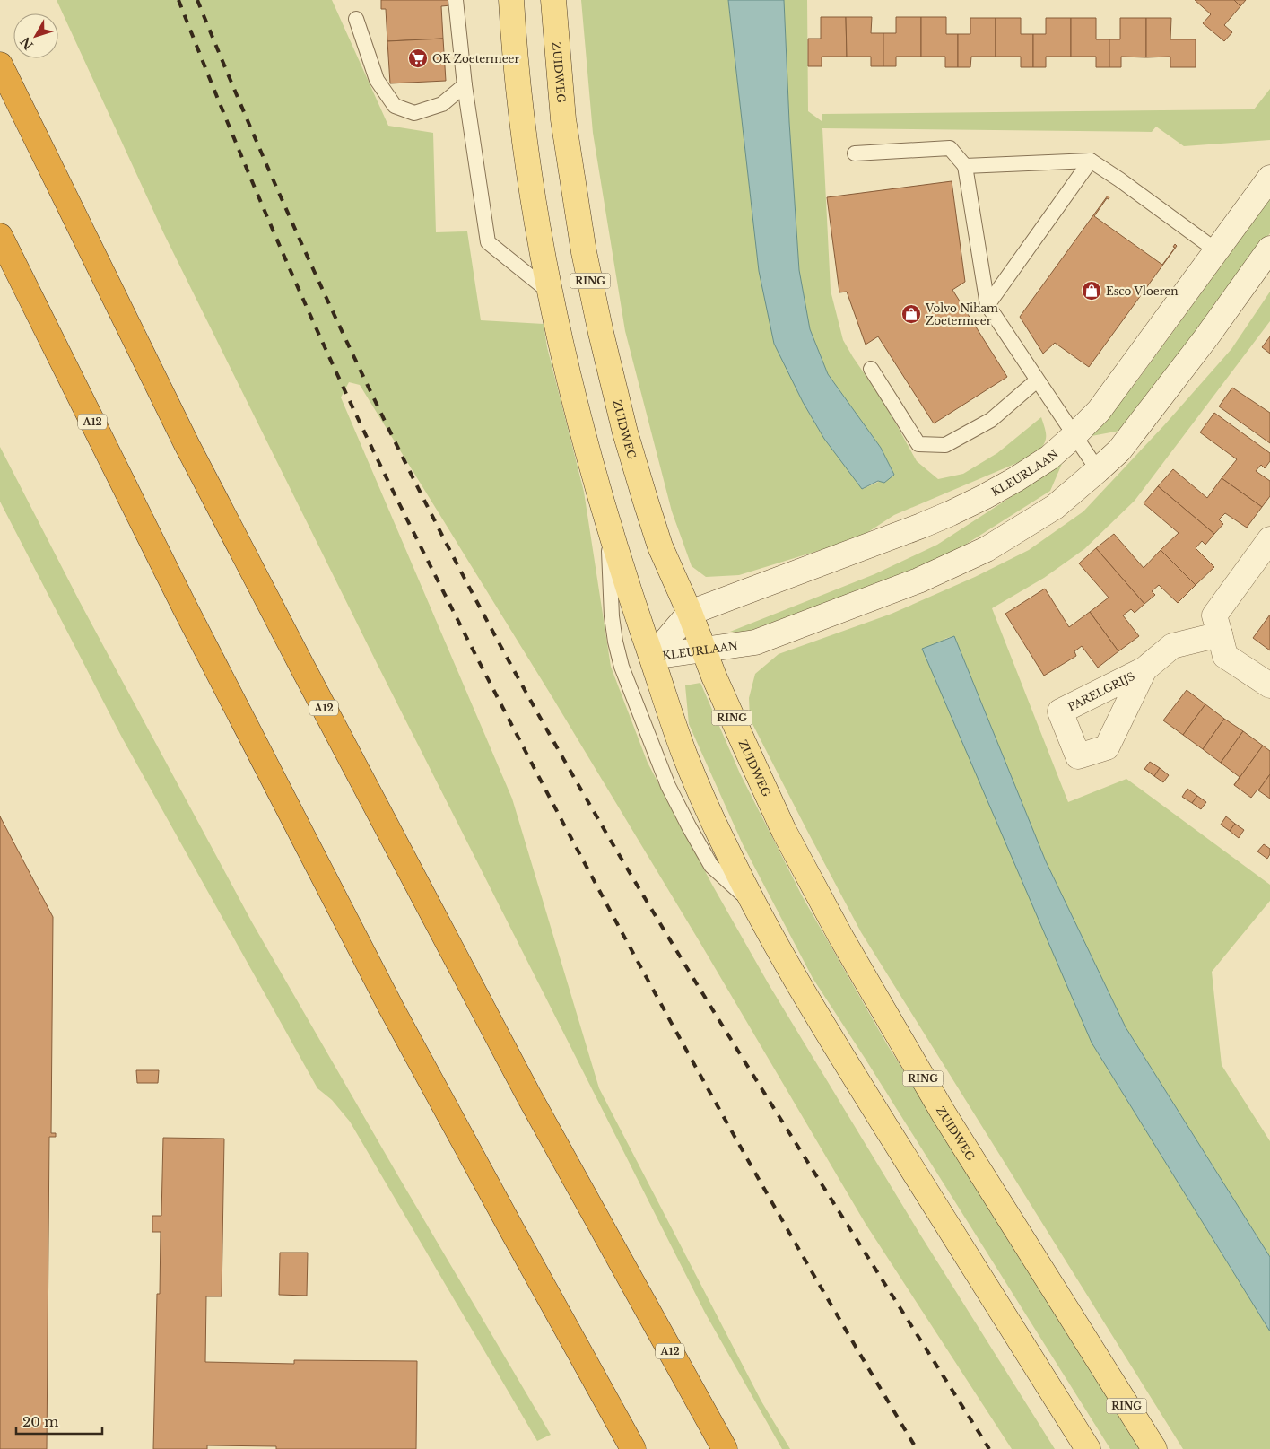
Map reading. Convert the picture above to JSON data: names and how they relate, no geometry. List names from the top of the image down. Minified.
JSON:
{"streets":{"highway":["A12"],"main road":["ZUIDWEG","RING"],"street":["KLEURLAAN","PARELGRIJS"]},"crossings":[["ZUIDWEG","KLEURLAAN"]],"places":{"supermarket":["OK Zoetermeer"],"shop":["Esco Vloeren","Volvo Niham Zoetermeer"]},"scale_bar":"20 m","north":"bottom left"}
